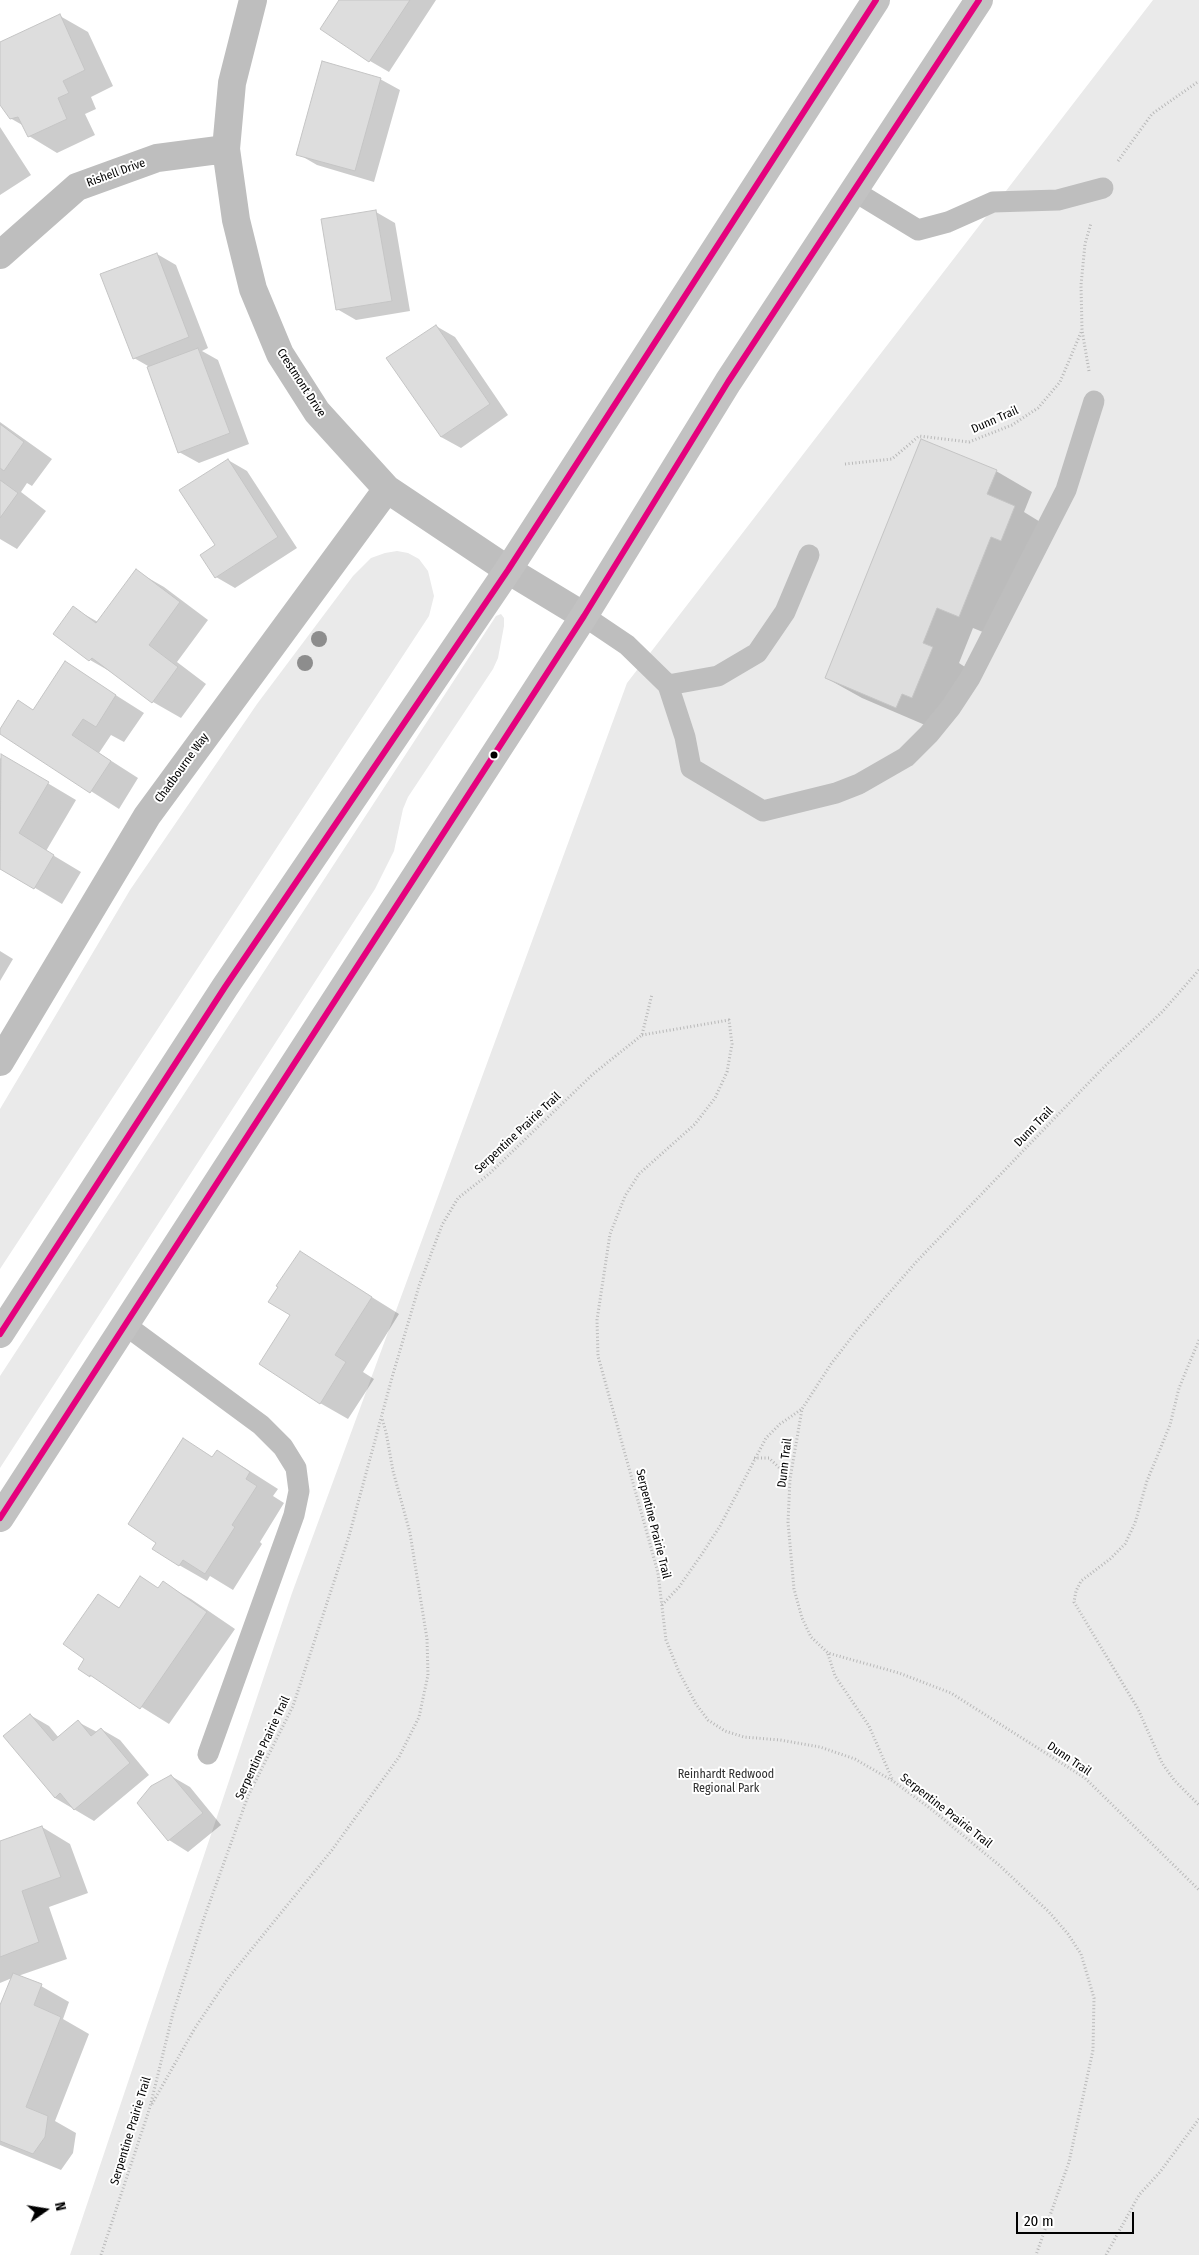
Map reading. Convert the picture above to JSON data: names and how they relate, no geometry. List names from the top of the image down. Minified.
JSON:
{"streets":{"street":["Rishell Drive","Crestmont Drive","Chadbourne Way"],"path":["Dunn Trail","Serpentine Prairie Trail"]},"crossings":[["Rishell Drive","Crestmont Drive"],["Crestmont Drive","Chadbourne Way"]],"parks":["Reinhardt Redwood Regional Park"],"scale_bar":"20 m","north":"right"}
